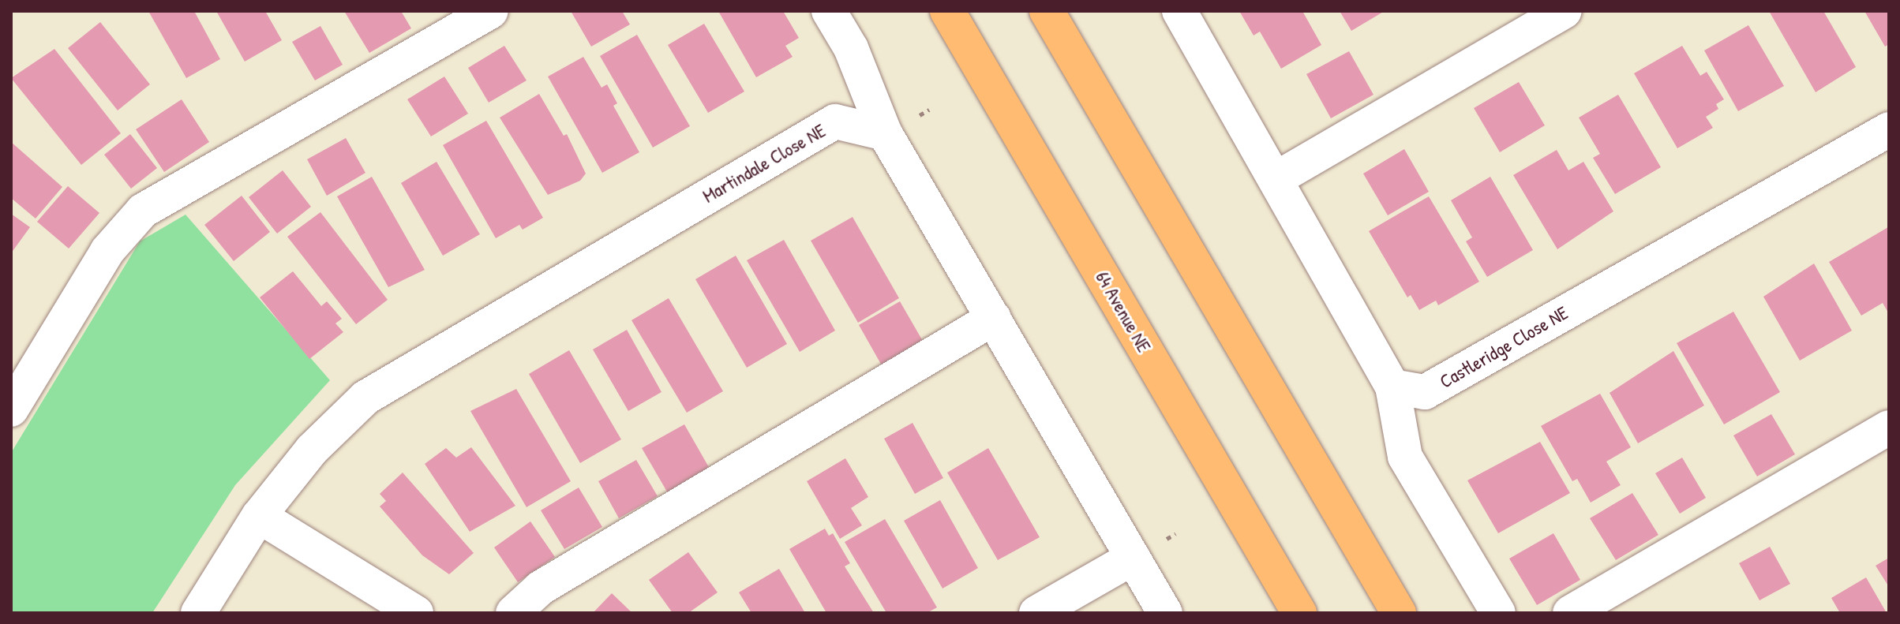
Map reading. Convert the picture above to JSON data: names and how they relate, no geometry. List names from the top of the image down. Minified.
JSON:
{"streets":{"main road":["64 Avenue NE"],"street":["Martindale Close NE","Castleridge Close NE"]}}
